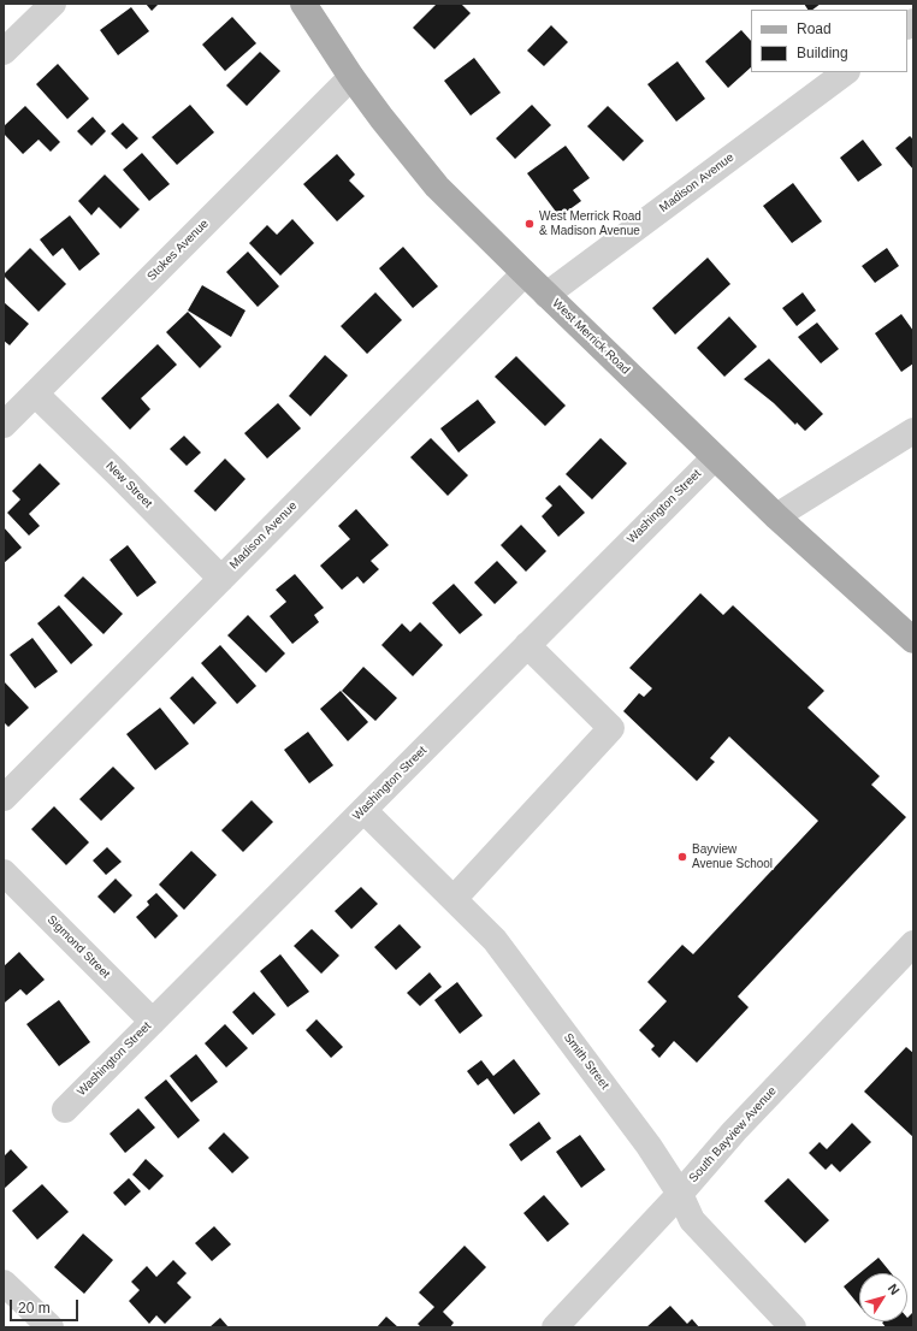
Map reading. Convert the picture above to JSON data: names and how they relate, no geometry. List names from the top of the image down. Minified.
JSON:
{"streets":{"main road":["West Merrick Road"],"street":["Madison Avenue","Stokes Avenue","New Street","Washington Street","Sigmond Street","Smith Street","South Bayview Avenue"]},"crossings":[["Madison Avenue","West Merrick Road"],["Madison Avenue","New Street"],["Stokes Avenue","West Merrick Road"],["Stokes Avenue","New Street"],["West Merrick Road","Washington Street"],["Washington Street","Sigmond Street"],["Washington Street","Smith Street"],["Smith Street","South Bayview Avenue"]],"places":["West Merrick Road & Madison Avenue","Bayview Avenue School"],"legend":["Road","Building"],"scale_bar":"20 m","north":"top right"}
